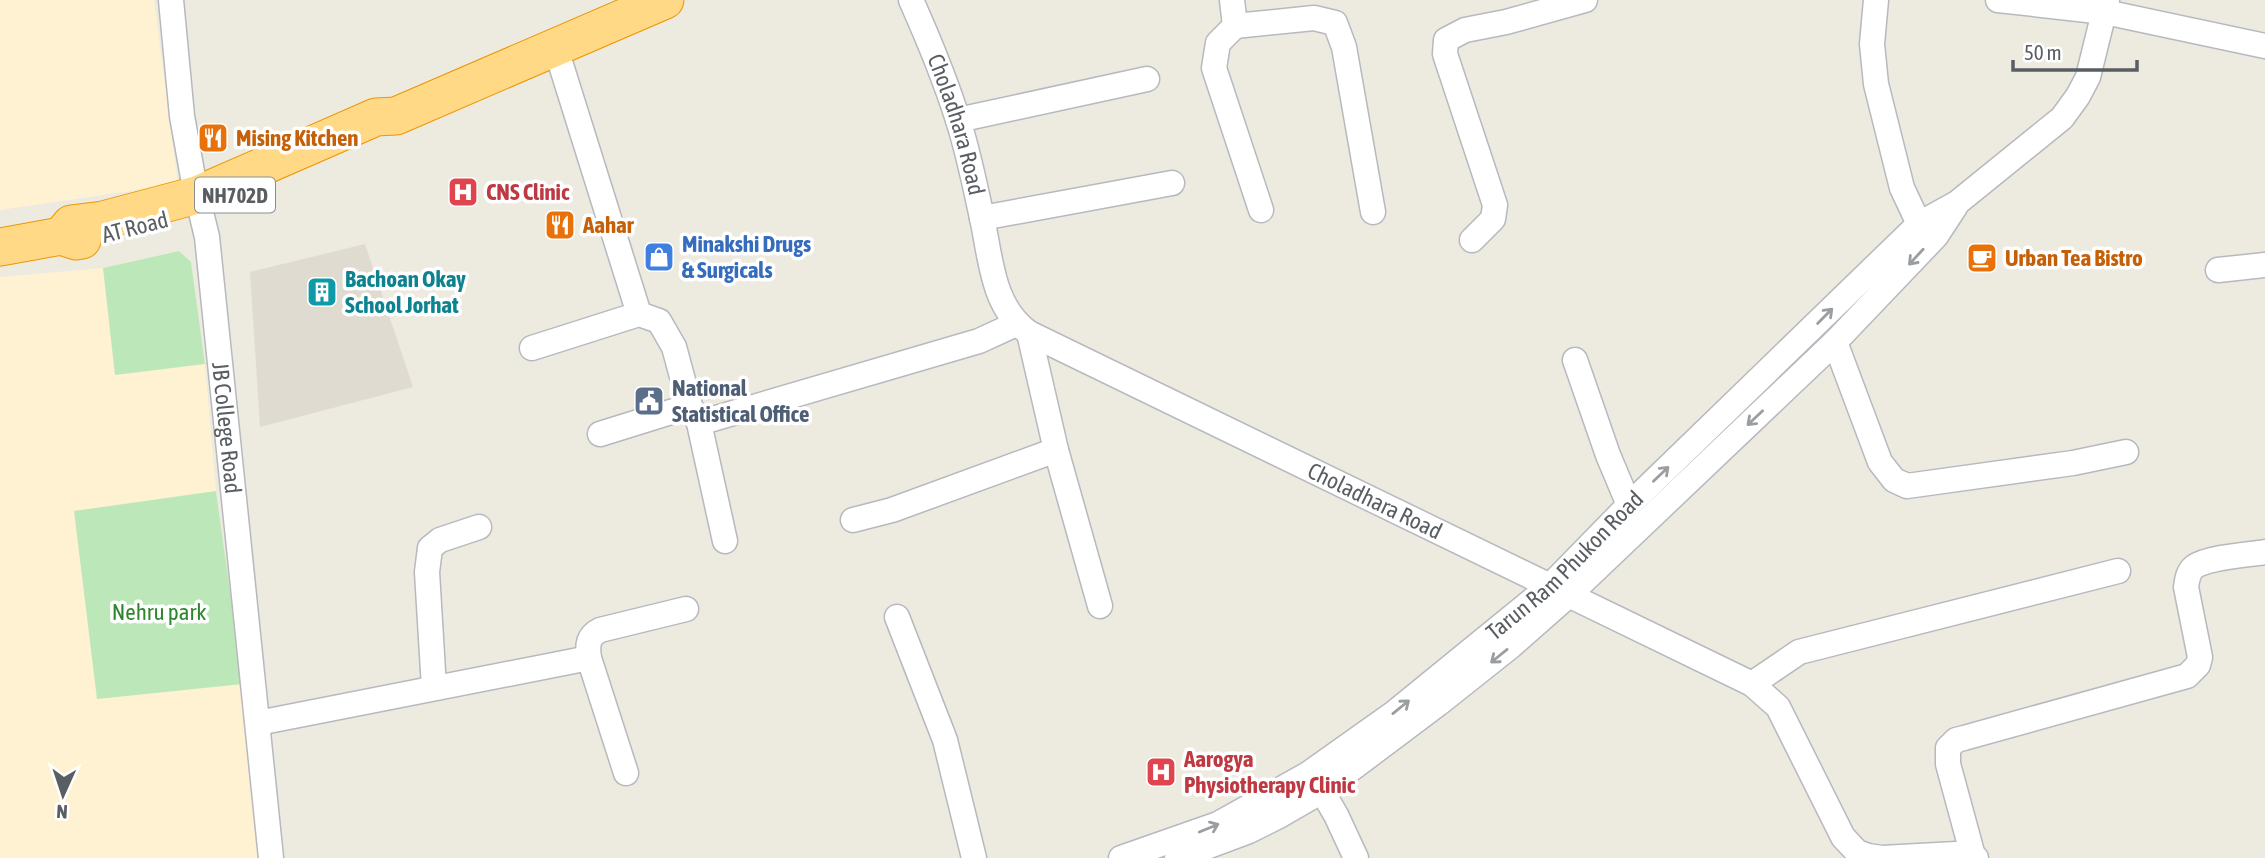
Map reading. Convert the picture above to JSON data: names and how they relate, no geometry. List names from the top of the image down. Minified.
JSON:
{"streets":{"highway":["NH702D","AT Road"],"street":["Choladhara Road","JB College Road","Tarun Ram Phukon Road"]},"crossings":[["Choladhara Road","Tarun Ram Phukon Road"],["AT Road","JB College Road"]],"parks":["Nehru park"],"places":{"restaurant":["Mising Kitchen","Aahar"],"hospital":["CNS Clinic","Aarogya Physiotherapy Clinic"],"shop":["Minakshi Drugs & Surgicals"],"cafe":["Urban Tea Bistro"],"building":["Bachoan Okay School Jorhat"],"public building":["National Statistical Office"]},"scale_bar":"50 m","north":"bottom"}
